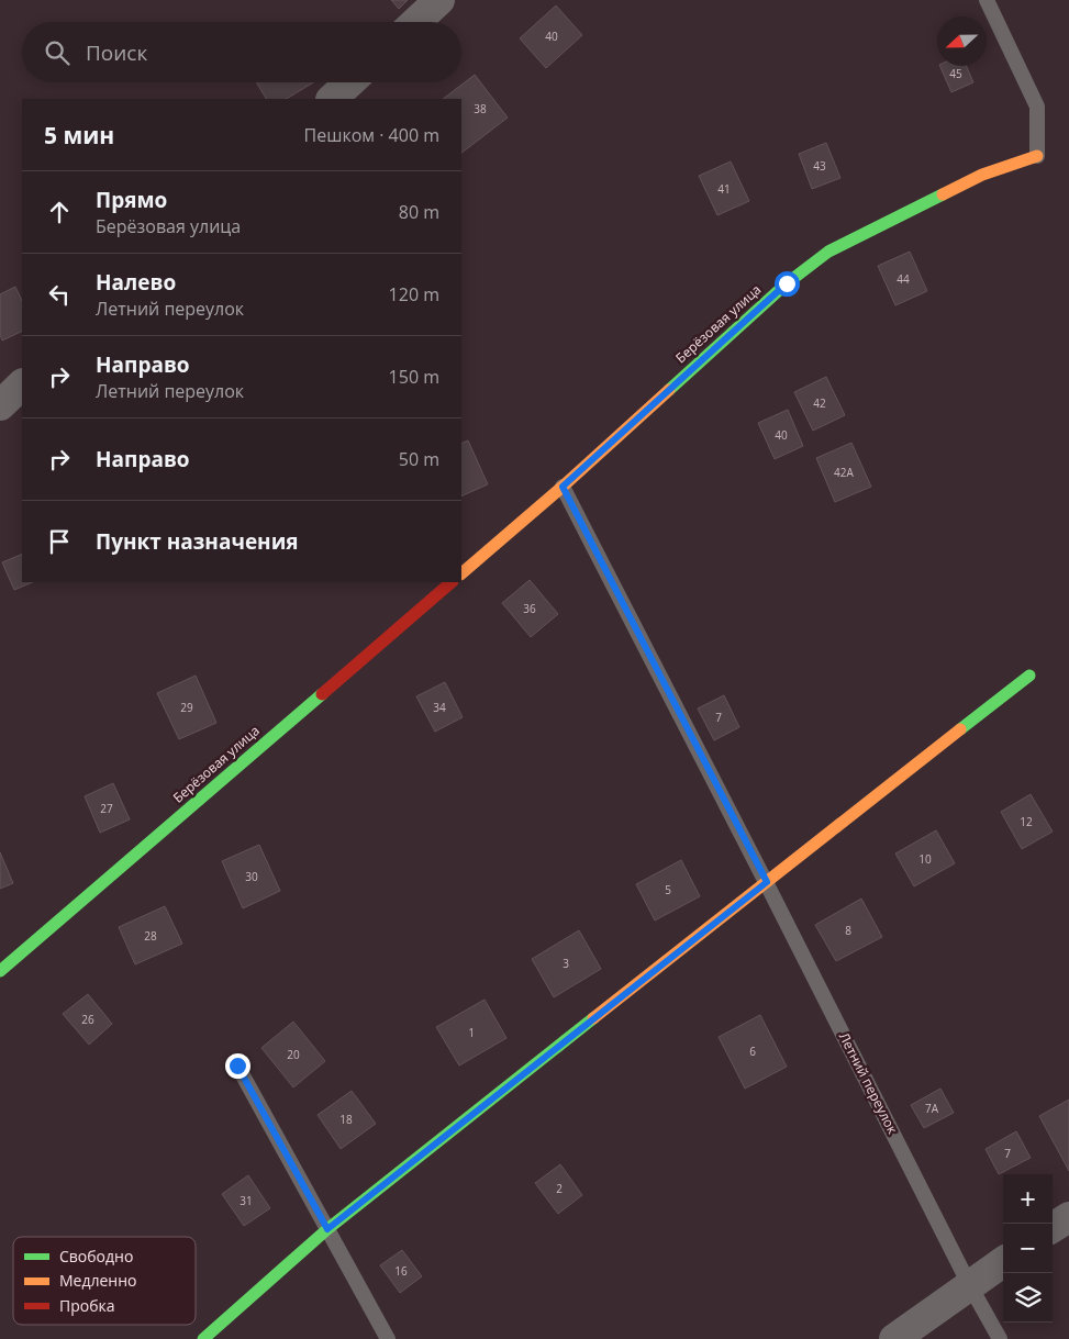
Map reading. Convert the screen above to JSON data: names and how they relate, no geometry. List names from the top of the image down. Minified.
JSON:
{"streets":{"street":["Берёзовая улица"],"lane":["Летний переулок"]},"crossings":[["Берёзовая улица","Летний переулок"]],"house_numbers":["40","45","38","43","41","44","42","40","42А","36","29","34","7","27","12","10","30","5","8","28","3","26","1","6","20","7А","18","7","2","31","16"],"legend":["Свободно","Медленно","Пробка"],"north":"left","page":{"search":"Поиск","heading":["5 мин","Пешком · 400 m"],"list":[["Прямо","Берёзовая улица","80 m"],["Налево","Летний переулок","120 m"],["Направо","Летний переулок","150 m"],["Направо","50 m"],"Пункт назначения"],"map_buttons":["+","−"]}}
